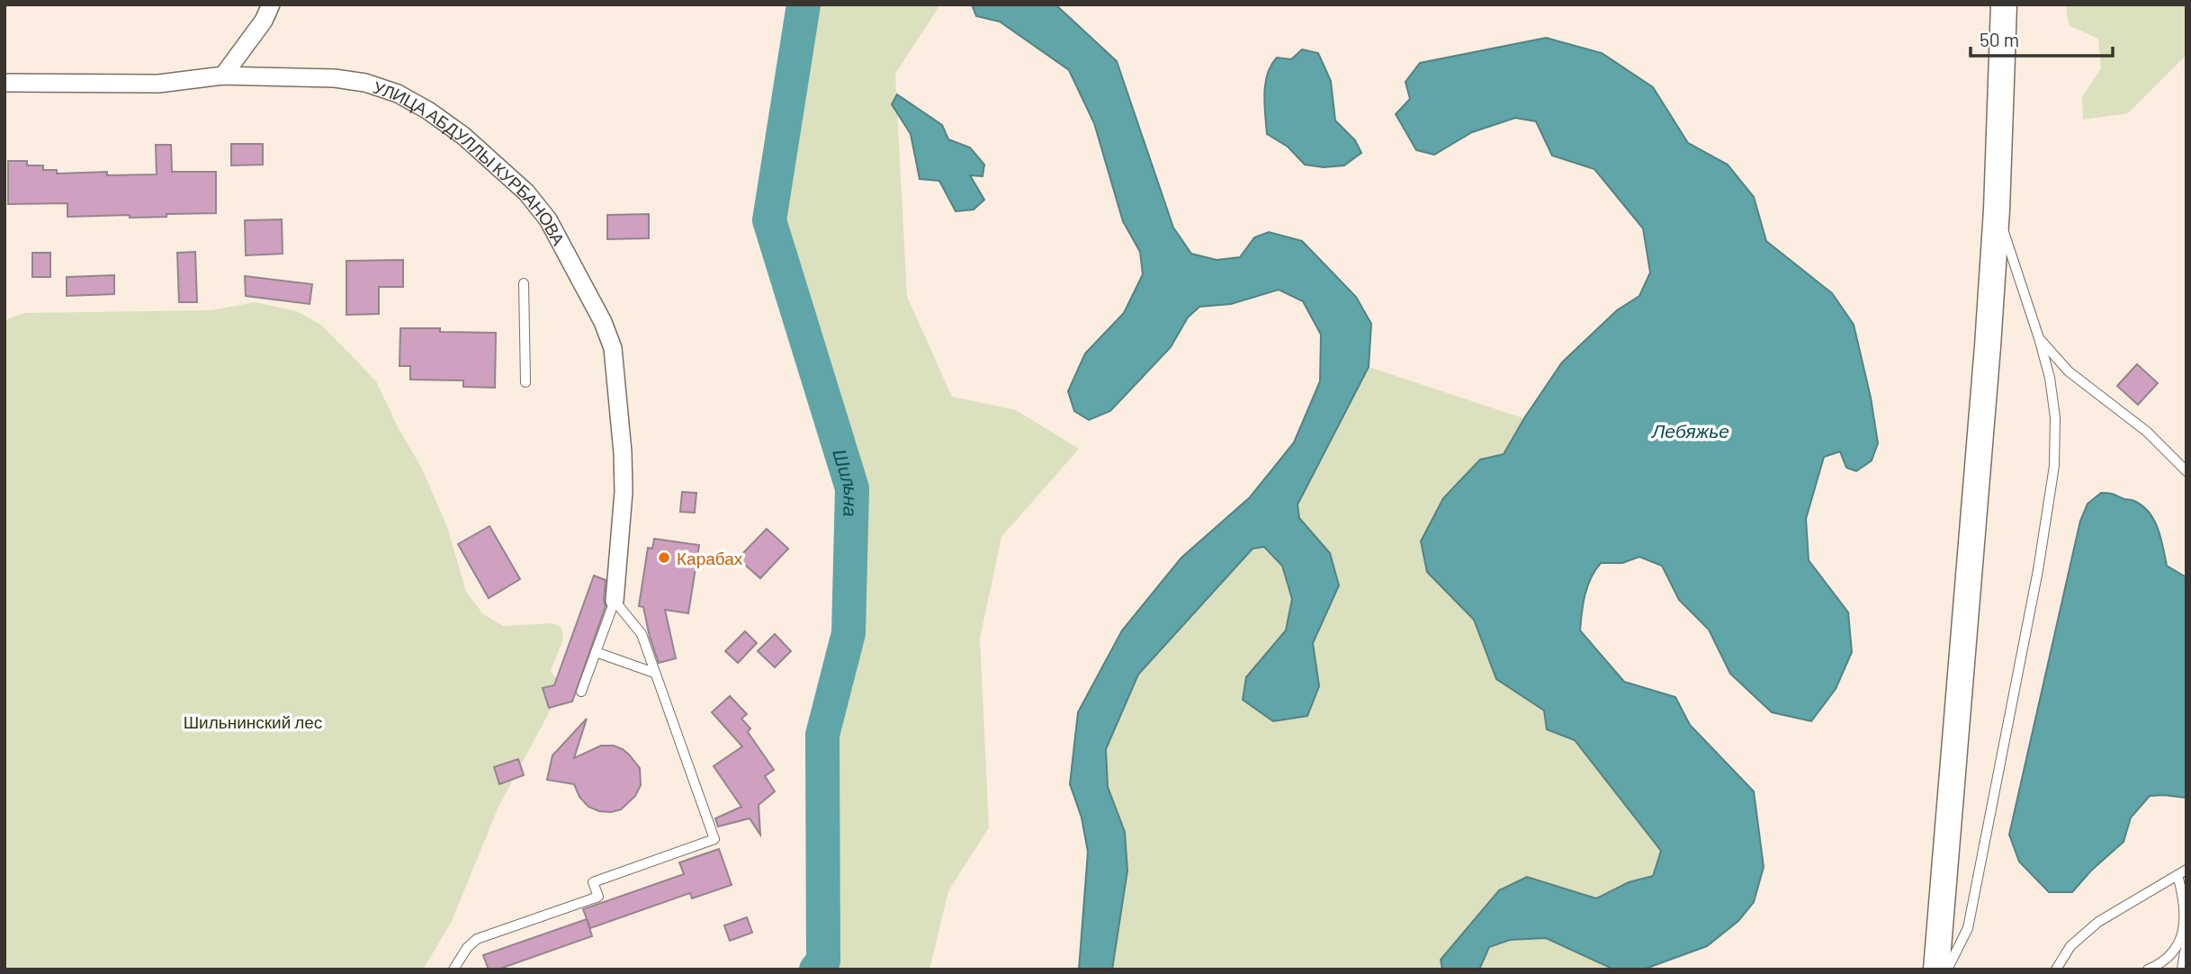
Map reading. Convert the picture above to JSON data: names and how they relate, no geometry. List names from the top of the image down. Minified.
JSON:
{"streets":{"street":["УЛИЦА АБДУЛЛЫ КУРБАНОВА"]},"water":["Лебяжье","Шильна"],"parks":["Шильнинский лес"],"places":["Карабах"],"scale_bar":"50 m"}
